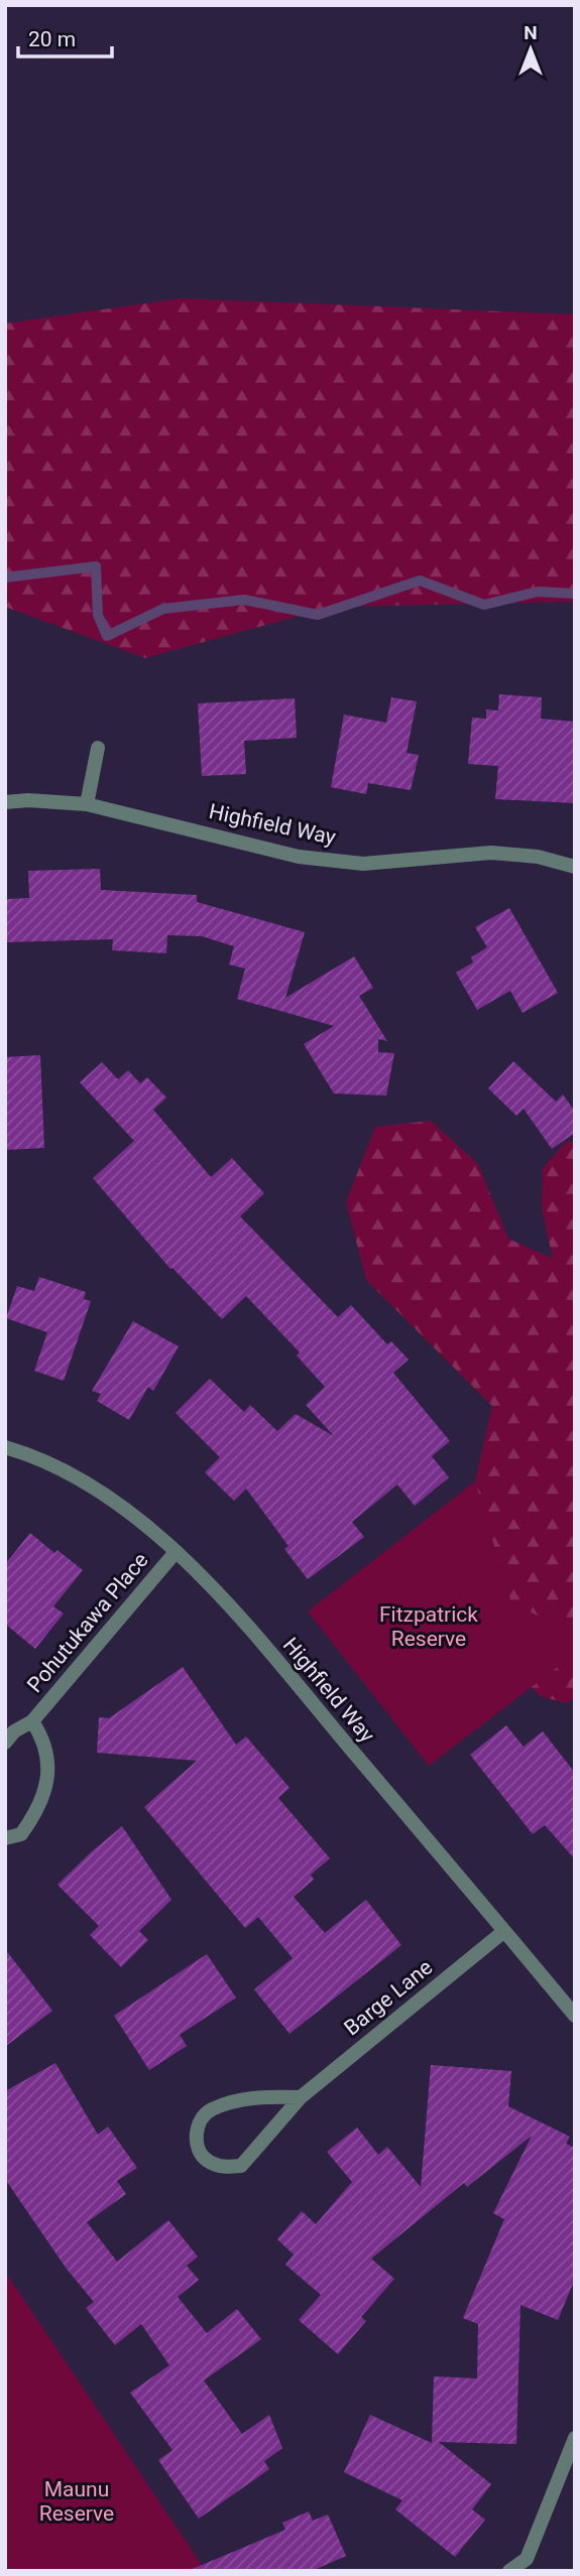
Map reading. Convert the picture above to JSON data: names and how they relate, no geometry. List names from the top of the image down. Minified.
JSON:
{"streets":{"street":["Highfield Way","Pohutukawa Place","Barge Lane"]},"crossings":[["Highfield Way","Pohutukawa Place"],["Highfield Way","Barge Lane"]],"parks":["Fitzpatrick Reserve","Maunu Reserve"],"scale_bar":"20 m","north":"top"}
